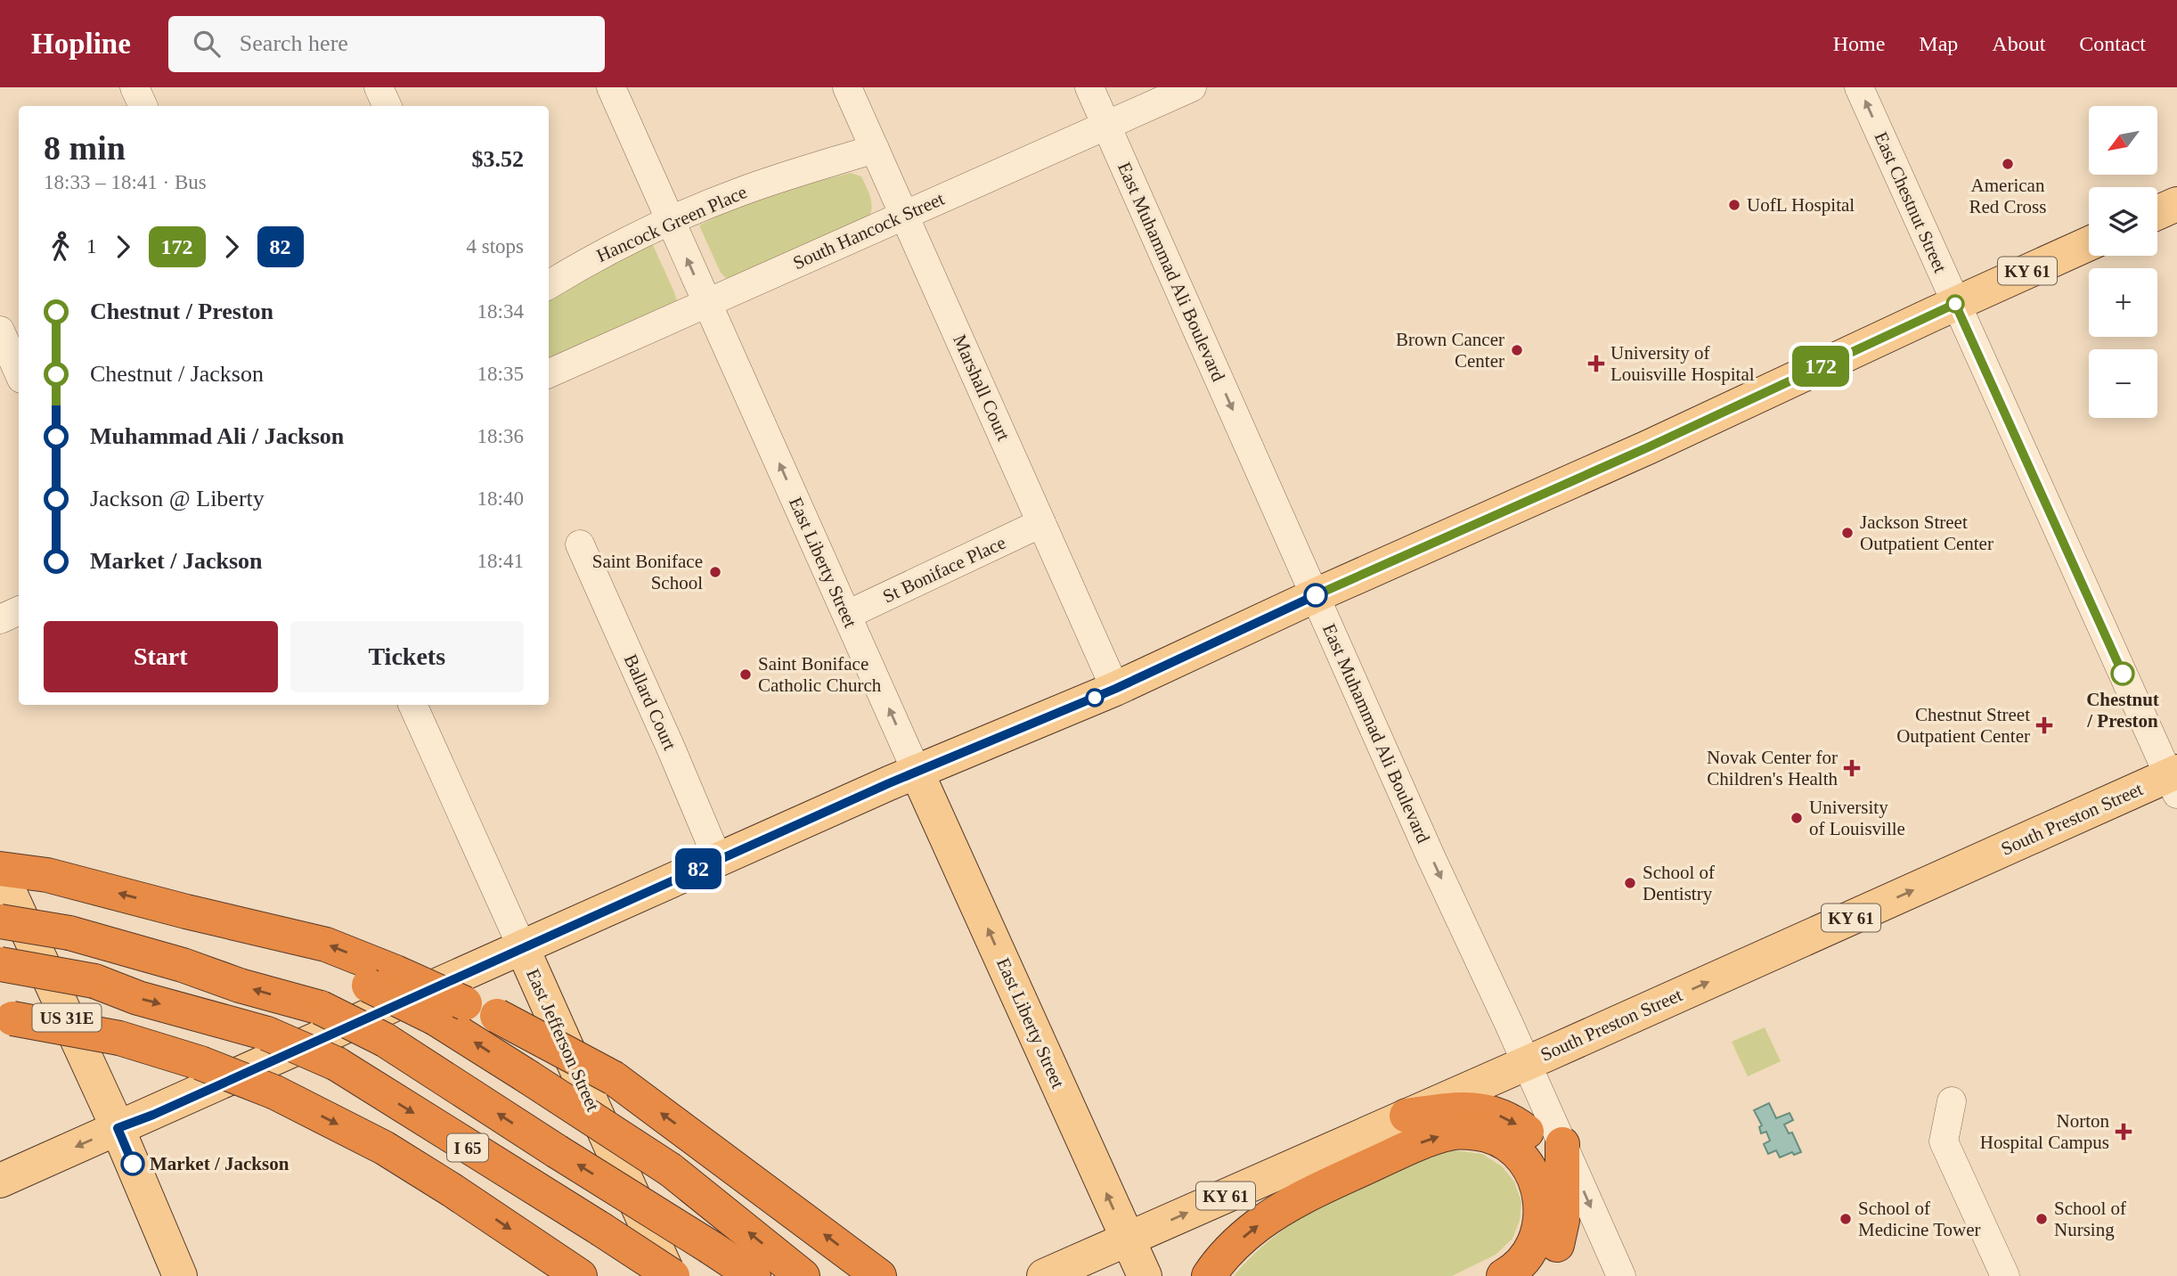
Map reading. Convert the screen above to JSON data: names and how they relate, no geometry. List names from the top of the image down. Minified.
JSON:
{"streets":{"highway":["I 65"],"main road":["KY 61","East Liberty Street","South Preston Street","US 31E","East Jefferson Street"],"street":["East Chestnut Street","Hancock Green Place","South Hancock Street","East Muhammad Ali Boulevard","Marshall Court","St Boniface Place","Ballard Court"]},"crossings":[["East Chestnut Street","KY 61"],["East Chestnut Street","South Preston Street"],["Hancock Green Place","Marshall Court"],["Hancock Green Place","East Liberty Street"],["South Hancock Street","East Muhammad Ali Boulevard"],["South Hancock Street","Marshall Court"],["South Hancock Street","East Liberty Street"],["KY 61","East Muhammad Ali Boulevard"],["KY 61","Marshall Court"],["KY 61","East Liberty Street"],["KY 61","Ballard Court"],["KY 61","US 31E"],["KY 61","East Jefferson Street"],["East Muhammad Ali Boulevard","South Preston Street"],["Marshall Court","St Boniface Place"],["East Liberty Street","St Boniface Place"],["East Liberty Street","South Preston Street"],["East Jefferson Street","I 65"]],"one_way":["East Muhammad Ali Boulevard","East Liberty Street","South Preston Street"],"places":{"other":["American Red Cross","UofL Hospital","Brown Cancer Center","Jackson Street Outpatient Center","Saint Boniface School","Chestnut / Preston","Saint Boniface Catholic Church","University of Louisville","School of Dentistry","Market / Jackson","School of Medicine Tower","School of Nursing"],"health":["University of Louisville Hospital","Chestnut Street Outpatient Center","Novak Center for Children's Health","Norton Hospital Campus"]},"lines":["bus line 172","bus line 82"],"north":"bottom left","page":{"header":"Hopline","search":"Search here","nav":["Home","Map","About","Contact"],"on_map":["172","82"],"map_buttons":["+","−"],"heading":["8 min","18:33 – 18:41 · Bus","$3.52"],"legs":["1","172","82","4 stops"],"list":[{"name":"Chestnut / Preston","value":"18:34"},{"name":"Chestnut / Jackson","value":"18:35"},{"name":"Muhammad Ali / Jackson","value":"18:36"},{"name":"Jackson @ Liberty","value":"18:40"},{"name":"Market / Jackson","value":"18:41"}],"buttons":["Start","Tickets"]}}
